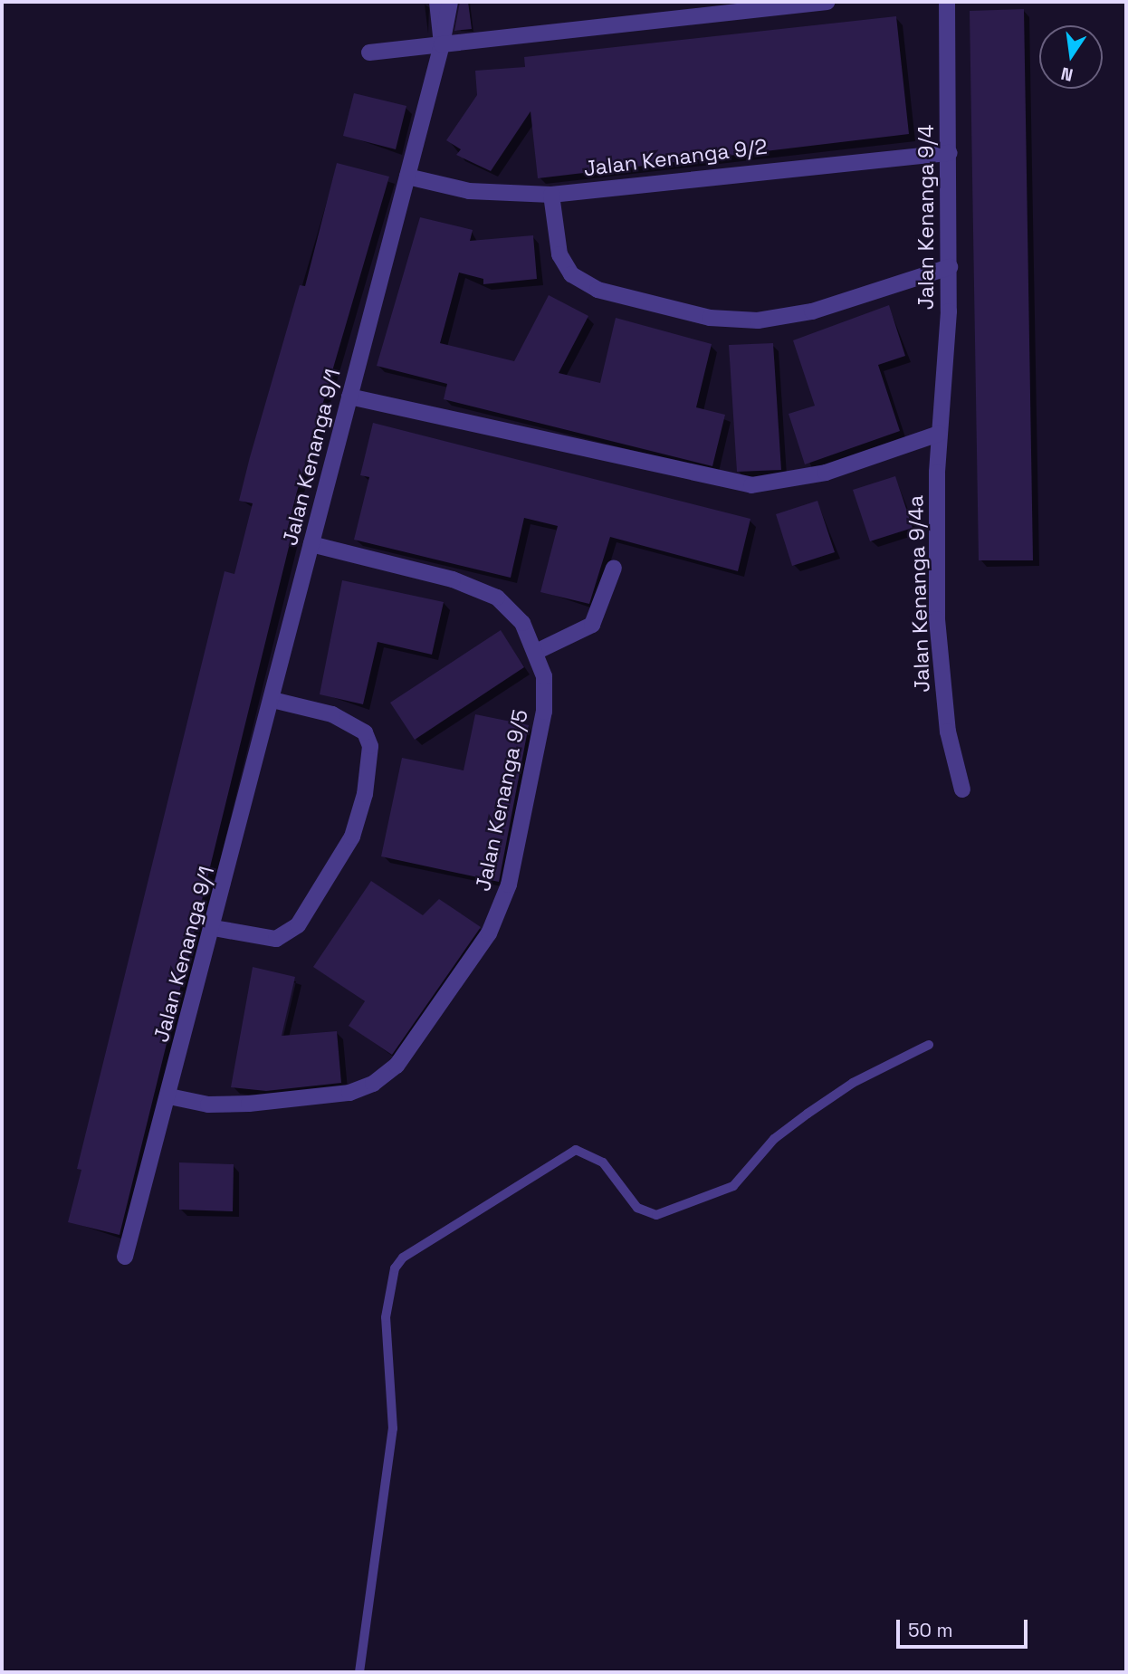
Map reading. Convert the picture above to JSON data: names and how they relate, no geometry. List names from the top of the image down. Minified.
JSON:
{"streets":{"street":["Jalan Kenanga 9/2","Jalan Kenanga 9/4","Jalan Kenanga 9/1","Jalan Kenanga 9/4a","Jalan Kenanga 9/5"]},"crossings":[["Jalan Kenanga 9/2","Jalan Kenanga 9/4"],["Jalan Kenanga 9/2","Jalan Kenanga 9/1"],["Jalan Kenanga 9/4","Jalan Kenanga 9/4a"],["Jalan Kenanga 9/1","Jalan Kenanga 9/5"]],"scale_bar":"50 m","north":"bottom"}
